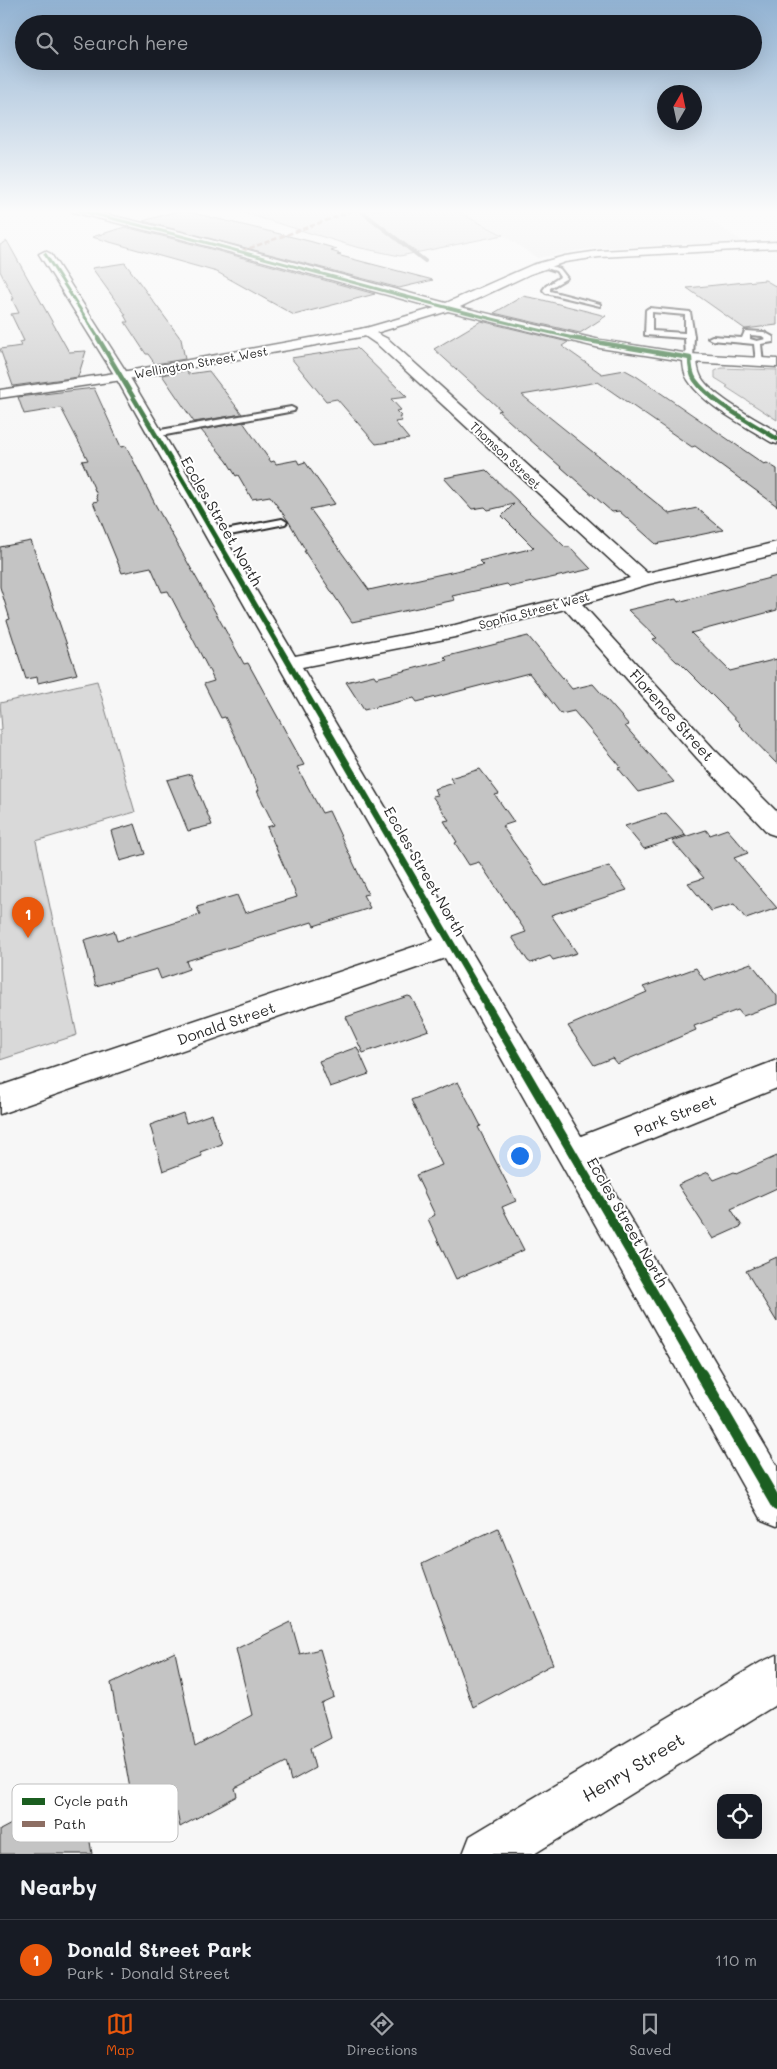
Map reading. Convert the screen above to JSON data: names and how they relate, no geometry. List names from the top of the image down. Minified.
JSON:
{"streets":{"street":["Wellington Street West","Thomson Street","Eccles Street North","Sophia Street West","Florence Street","Donald Street","Park Street","Henry Street"]},"crossings":[["Wellington Street West","Thomson Street"],["Wellington Street West","Eccles Street North"],["Thomson Street","Sophia Street West"],["Eccles Street North","Sophia Street West"],["Eccles Street North","Donald Street"],["Eccles Street North","Park Street"],["Sophia Street West","Florence Street"]],"legend":["Cycle path","Path"],"north":"top","page":{"search":"Search here","pins":"1","heading":"Nearby","list":[{"mark":"1","name":"Donald Street Park","note":"Park · Donald Street","value":"110 m"}],"nav":["Map","Directions","Saved"]}}
